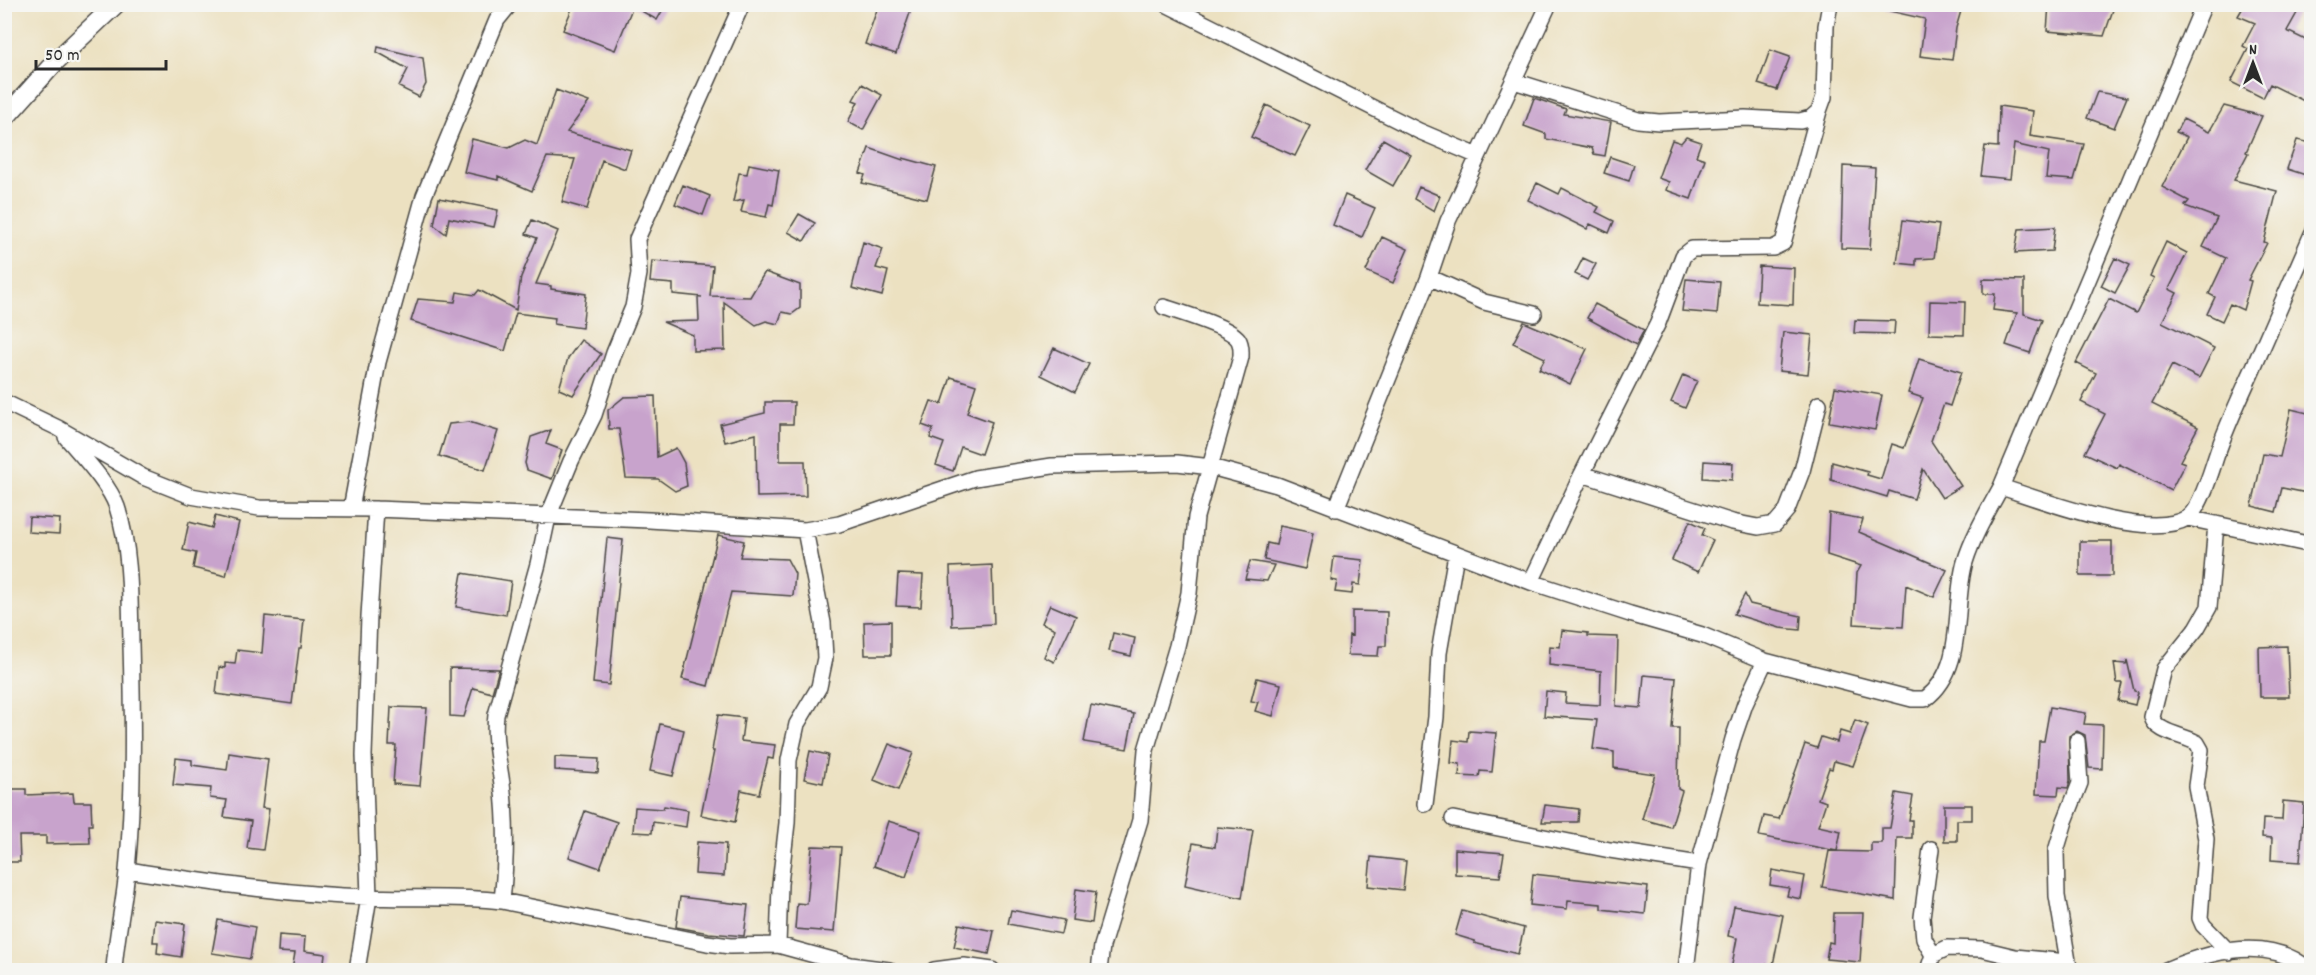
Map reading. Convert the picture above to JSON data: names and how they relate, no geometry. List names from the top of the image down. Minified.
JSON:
{"scale_bar":"50 m","north":"top"}
